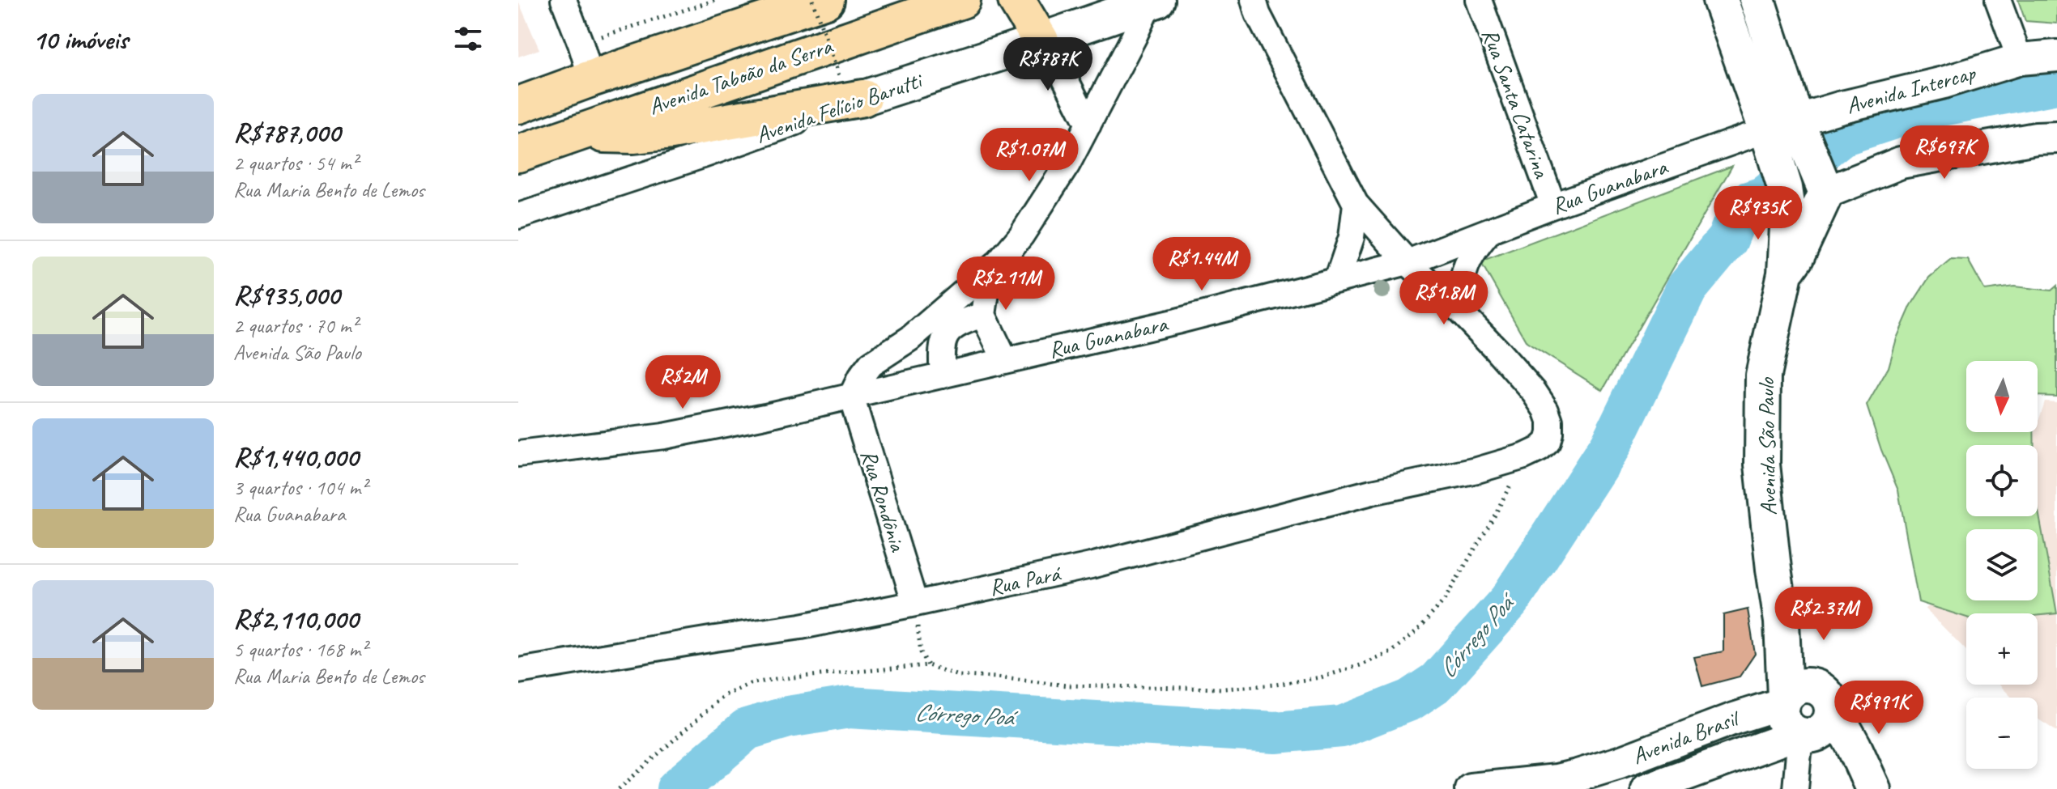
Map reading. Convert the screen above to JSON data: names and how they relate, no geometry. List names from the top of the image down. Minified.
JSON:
{"streets":{"highway":["Avenida Taboão da Serra"],"main road":["Avenida Felício Barutti","Avenida São Paulo"],"street":["Avenida Intercap","Rua Santa Catarina","Rua Guanabara","Rua Rondônia","Rua Pará","Avenida Brasil"]},"crossings":[["Avenida Intercap","Rua Guanabara"],["Rua Santa Catarina","Rua Guanabara"],["Rua Guanabara","Rua Rondônia"],["Avenida São Paulo","Avenida Brasil"],["Rua Rondônia","Rua Pará"]],"water":["Córrego Poá"],"north":"bottom","page":{"heading":"10 imóveis","price":["R$787K","R$697K","R$1.07M","R$935K","R$1.44M","R$2.11M","R$1.8M","R$2M","R$2.37M","R$991K"],"list":[{"name":"R$787,000","note":"2 quartos · 54 m² · Rua Maria Bento de Lemos"},{"name":"R$935,000","note":"2 quartos · 70 m² · Avenida São Paulo"},{"name":"R$1,440,000","note":"3 quartos · 104 m² · Rua Guanabara"},{"name":"R$2,110,000","note":"5 quartos · 168 m² · Rua Maria Bento de Lemos"}],"map_buttons":["+","−"]}}
